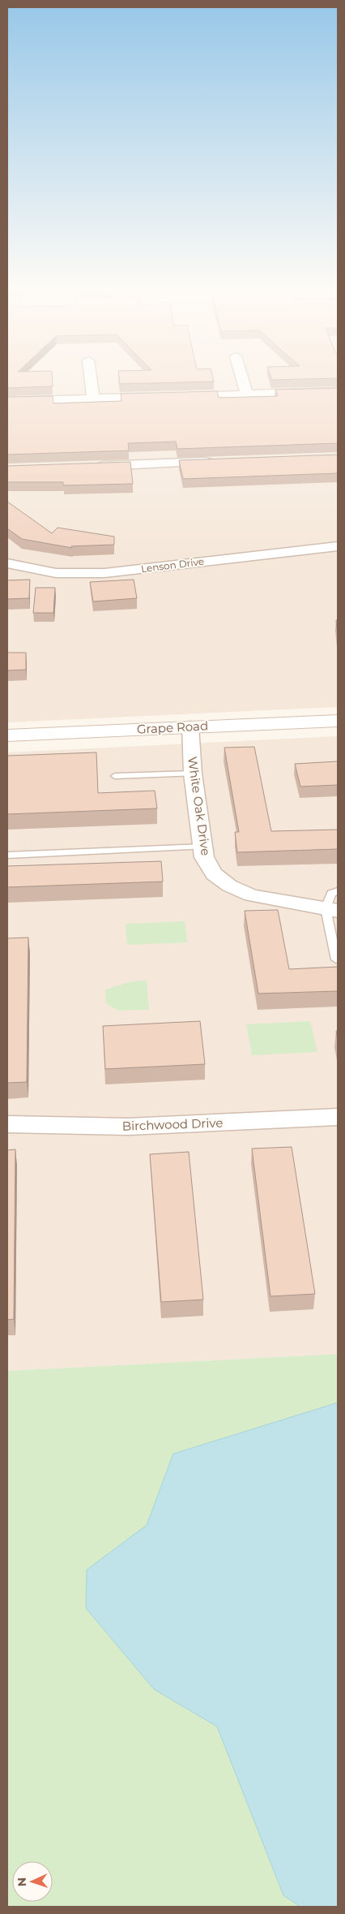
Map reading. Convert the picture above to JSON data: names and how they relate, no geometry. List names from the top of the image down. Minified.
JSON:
{"streets":{"main road":["Grape Road"],"street":["Lenson Drive","White Oak Drive","Birchwood Drive"]},"crossings":[["Grape Road","White Oak Drive"]],"north":"left"}
